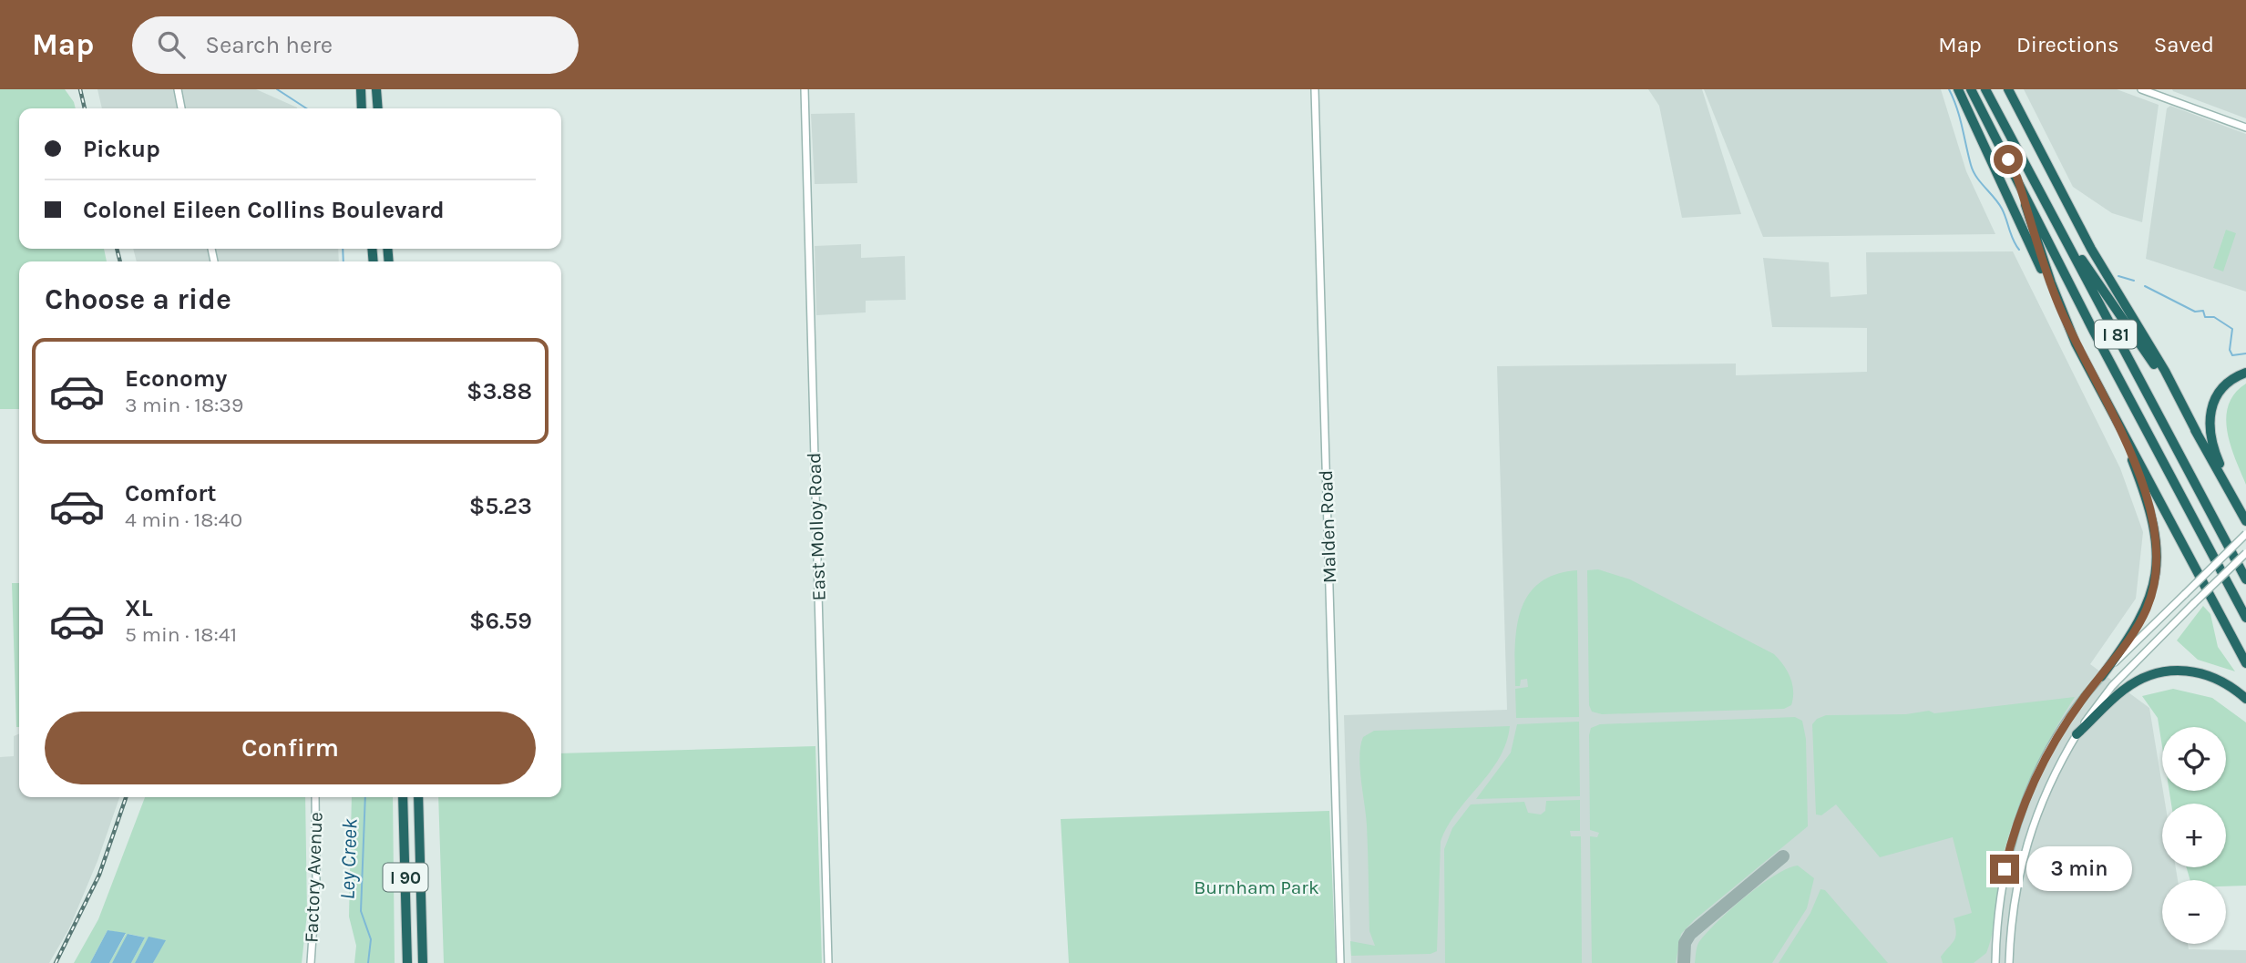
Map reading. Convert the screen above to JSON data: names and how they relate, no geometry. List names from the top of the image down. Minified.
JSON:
{"streets":{"highway":["I 81","I 90"],"street":["East Molloy Road","Malden Road","Factory Avenue"]},"water":["Ley Creek"],"parks":["Burnham Park"],"page":{"header":"Map","search":"Search here","nav":["Map","Directions","Saved"],"banner":["Pickup","Colonel Eileen Collins Boulevard"],"heading":"Choose a ride","list":[{"name":"Economy","note":"3 min · 18:39","value":"$3.88"},{"name":"Comfort","note":"4 min · 18:40","value":"$5.23"},{"name":"XL","note":"5 min · 18:41","value":"$6.59"}],"buttons":"Confirm","map_buttons":["+","−"],"bubble":"3 min"}}
